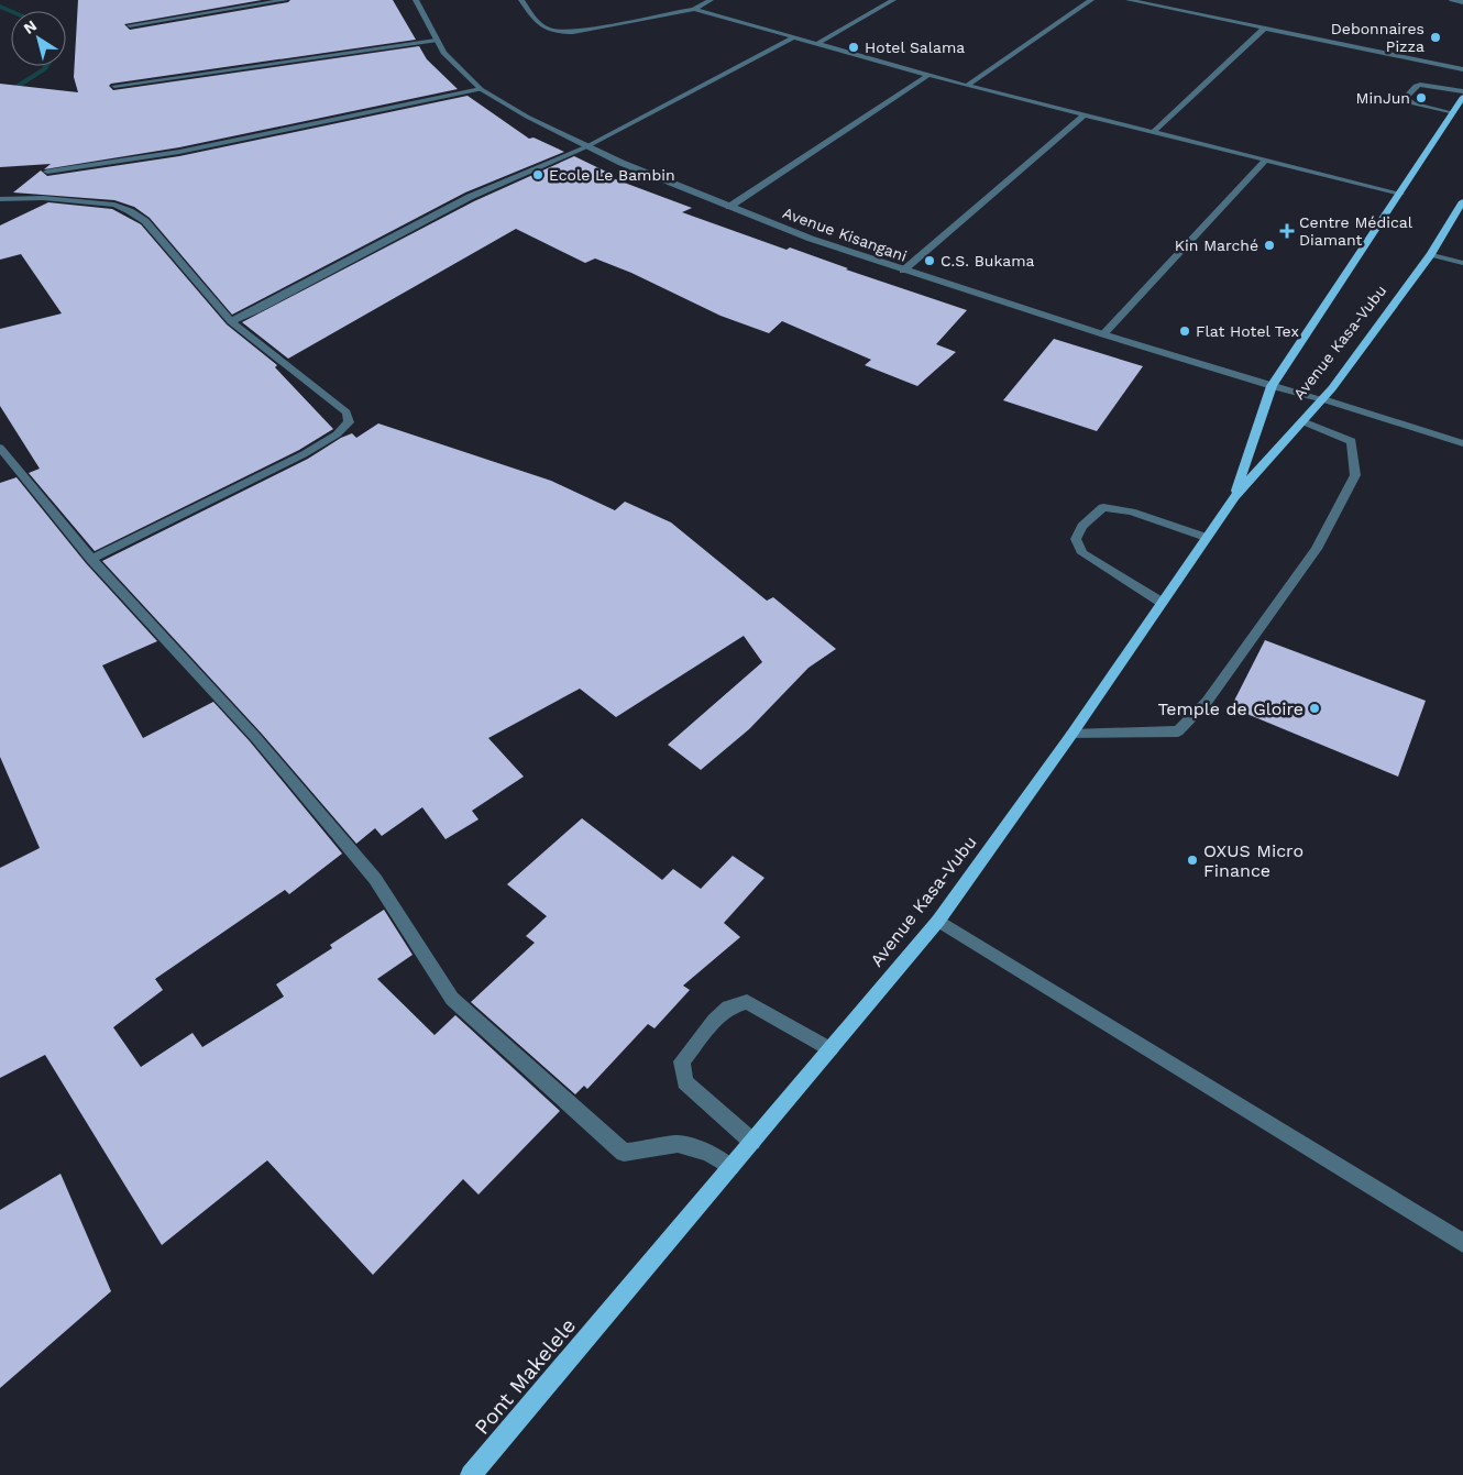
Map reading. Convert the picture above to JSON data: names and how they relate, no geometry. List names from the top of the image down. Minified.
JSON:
{"streets":{"main road":["Avenue Kasa-Vubu","Pont Makelele"],"street":["Avenue Kisangani"]},"crossings":[["Avenue Kisangani","Avenue Kasa-Vubu"],["Avenue Kasa-Vubu","Pont Makelele"]],"places":{"other":["Debonnaires Pizza","Hotel Salama","MinJun","Ecole Le Bambin","Kin Marché","C.S. Bukama","Flat Hotel Tex","Temple de Gloire","OXUS Micro Finance"],"health":["Centre Médical Diamant"]},"north":"top left"}
